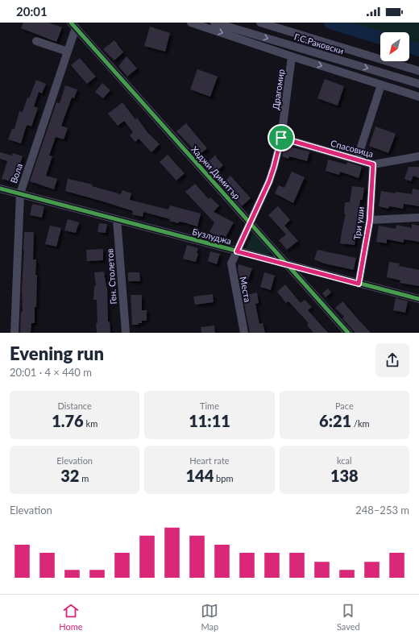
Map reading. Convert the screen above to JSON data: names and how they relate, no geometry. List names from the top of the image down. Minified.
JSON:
{"streets":{"street":["Г.С.Раковски","Драгомир","Спасовица","Хаджи Димитър","Вола","Три уши","Бузлуджа","Ген. Столетов","Места"]},"crossings":[["Драгомир","Спасовица"],["Драгомир","Хаджи Димитър"],["Драгомир","Бузлуджа"],["Драгомир","Места"],["Спасовица","Три уши"],["Хаджи Димитър","Вола"],["Хаджи Димитър","Бузлуджа"],["Вола","Бузлуджа"],["Три уши","Бузлуджа"],["Бузлуджа","Ген. Столетов"],["Бузлуджа","Места"]],"north":"bottom left","page":{"status":"20:01","heading":["Evening run","20:01 · 4 × 440 m"],"stats":[["Distance","1.76 km"],["Time","11:11"],["Pace","6:21 /km"],["Elevation","32 m"],["Heart rate","144 bpm"],["kcal","138"]],"chart":["Elevation","248–253 m"],"tabs":["Home","Map","Saved"]}}
